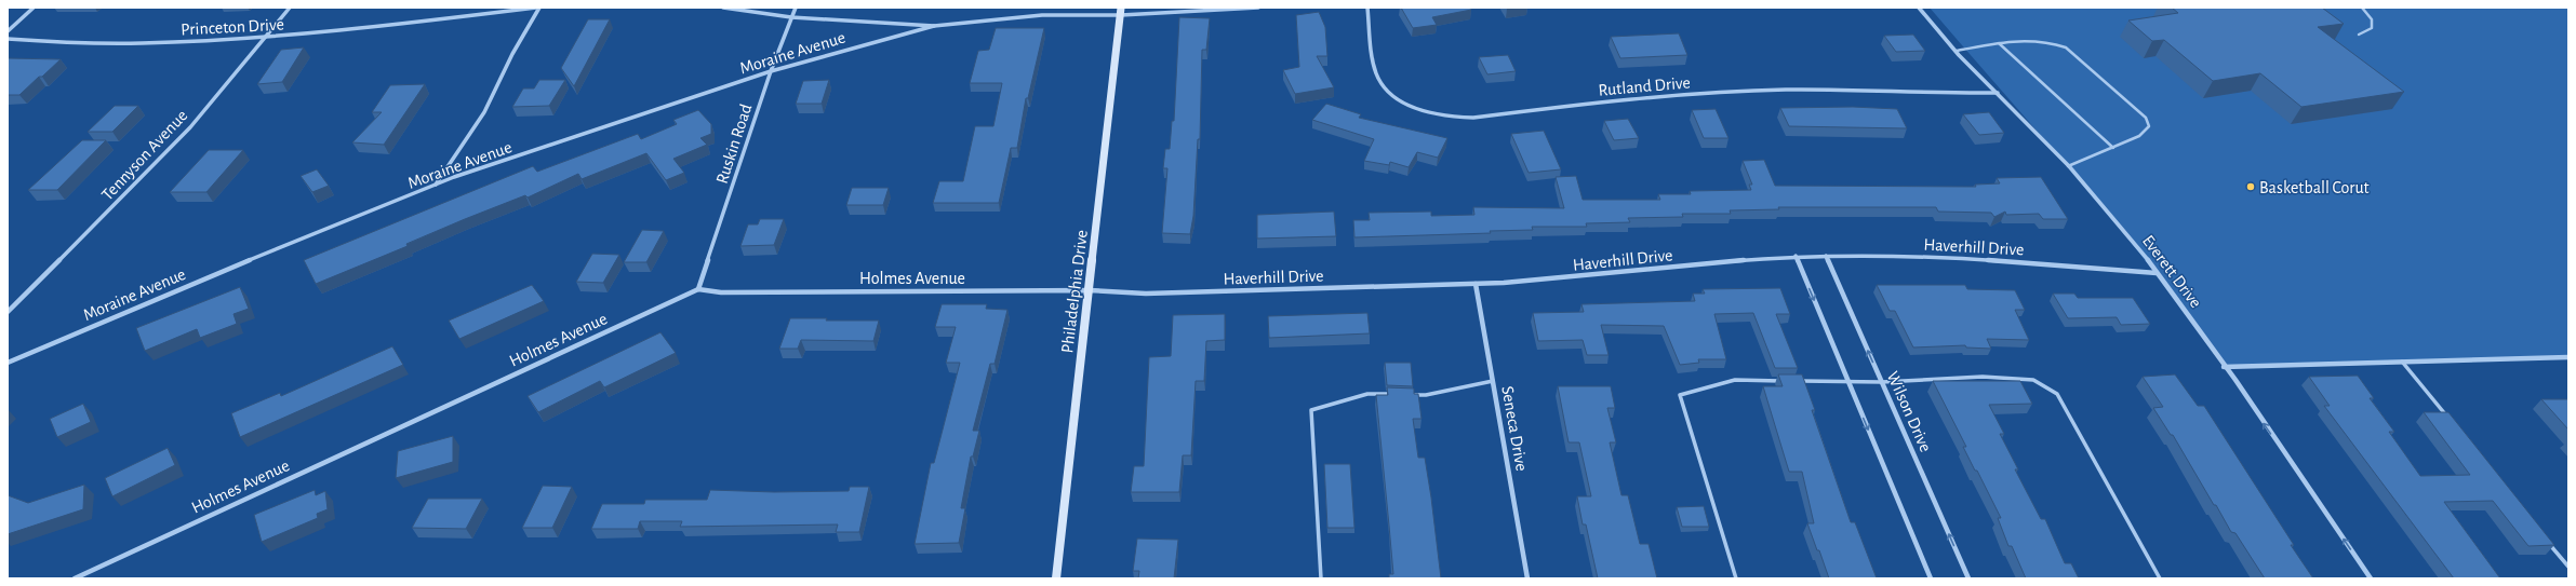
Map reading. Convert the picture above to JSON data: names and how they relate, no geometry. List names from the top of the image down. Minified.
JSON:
{"streets":{"main road":["Philadelphia Drive"],"street":["Princeton Drive","Moraine Avenue","Rutland Drive","Ruskin Road","Tennyson Avenue","Haverhill Drive","Everett Drive","Holmes Avenue","Wilson Drive","Seneca Drive"]},"crossings":[["Princeton Drive","Tennyson Avenue"],["Moraine Avenue","Ruskin Road"],["Rutland Drive","Everett Drive"],["Ruskin Road","Holmes Avenue"],["Haverhill Drive","Everett Drive"],["Haverhill Drive","Holmes Avenue"],["Haverhill Drive","Philadelphia Drive"],["Haverhill Drive","Wilson Drive"],["Haverhill Drive","Seneca Drive"],["Holmes Avenue","Philadelphia Drive"]],"one_way":["Everett Drive"],"places":["Basketball Corut"]}
